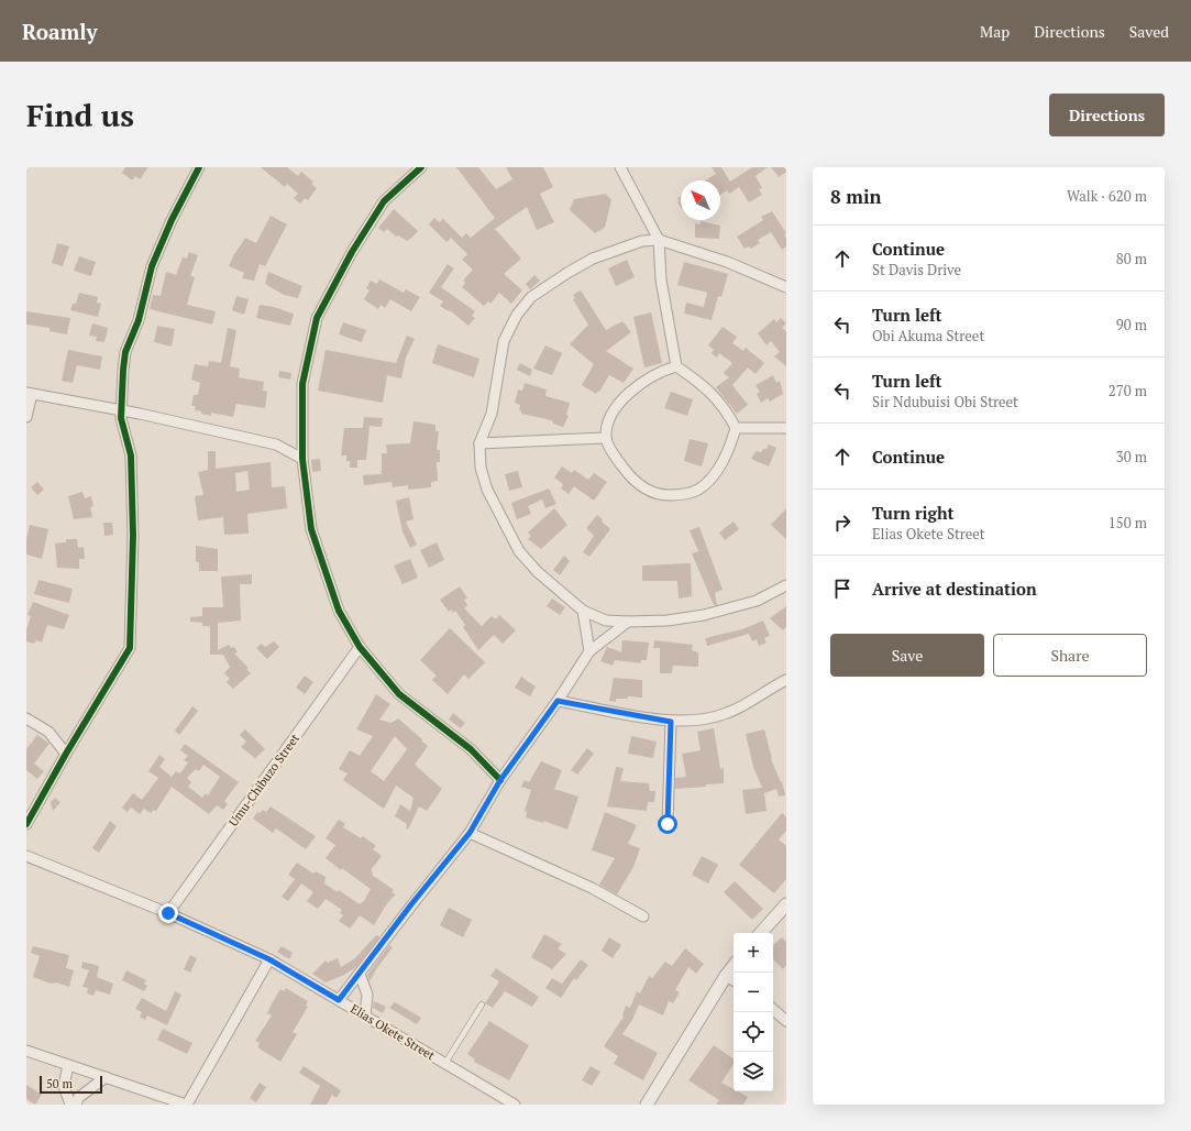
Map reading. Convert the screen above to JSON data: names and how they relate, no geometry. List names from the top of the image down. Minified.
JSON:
{"streets":{"street":["Umu-Chibuzo Street","Elias Okete Street"]},"crossings":[["Umu-Chibuzo Street","Elias Okete Street"]],"scale_bar":"50 m","north":"top left","page":{"header":"Roamly","nav":["Map","Directions","Saved"],"buttons":["Directions",["Save","Share"]],"title":"Find us","heading":["8 min","Walk · 620 m"],"list":[["Continue","St Davis Drive","80 m"],["Turn left","Obi Akuma Street","90 m"],["Turn left","Sir Ndubuisi Obi Street","270 m"],["Continue","30 m"],["Turn right","Elias Okete Street","150 m"],"Arrive at destination"],"map_buttons":["+","−"],"scale":"50 m"}}
